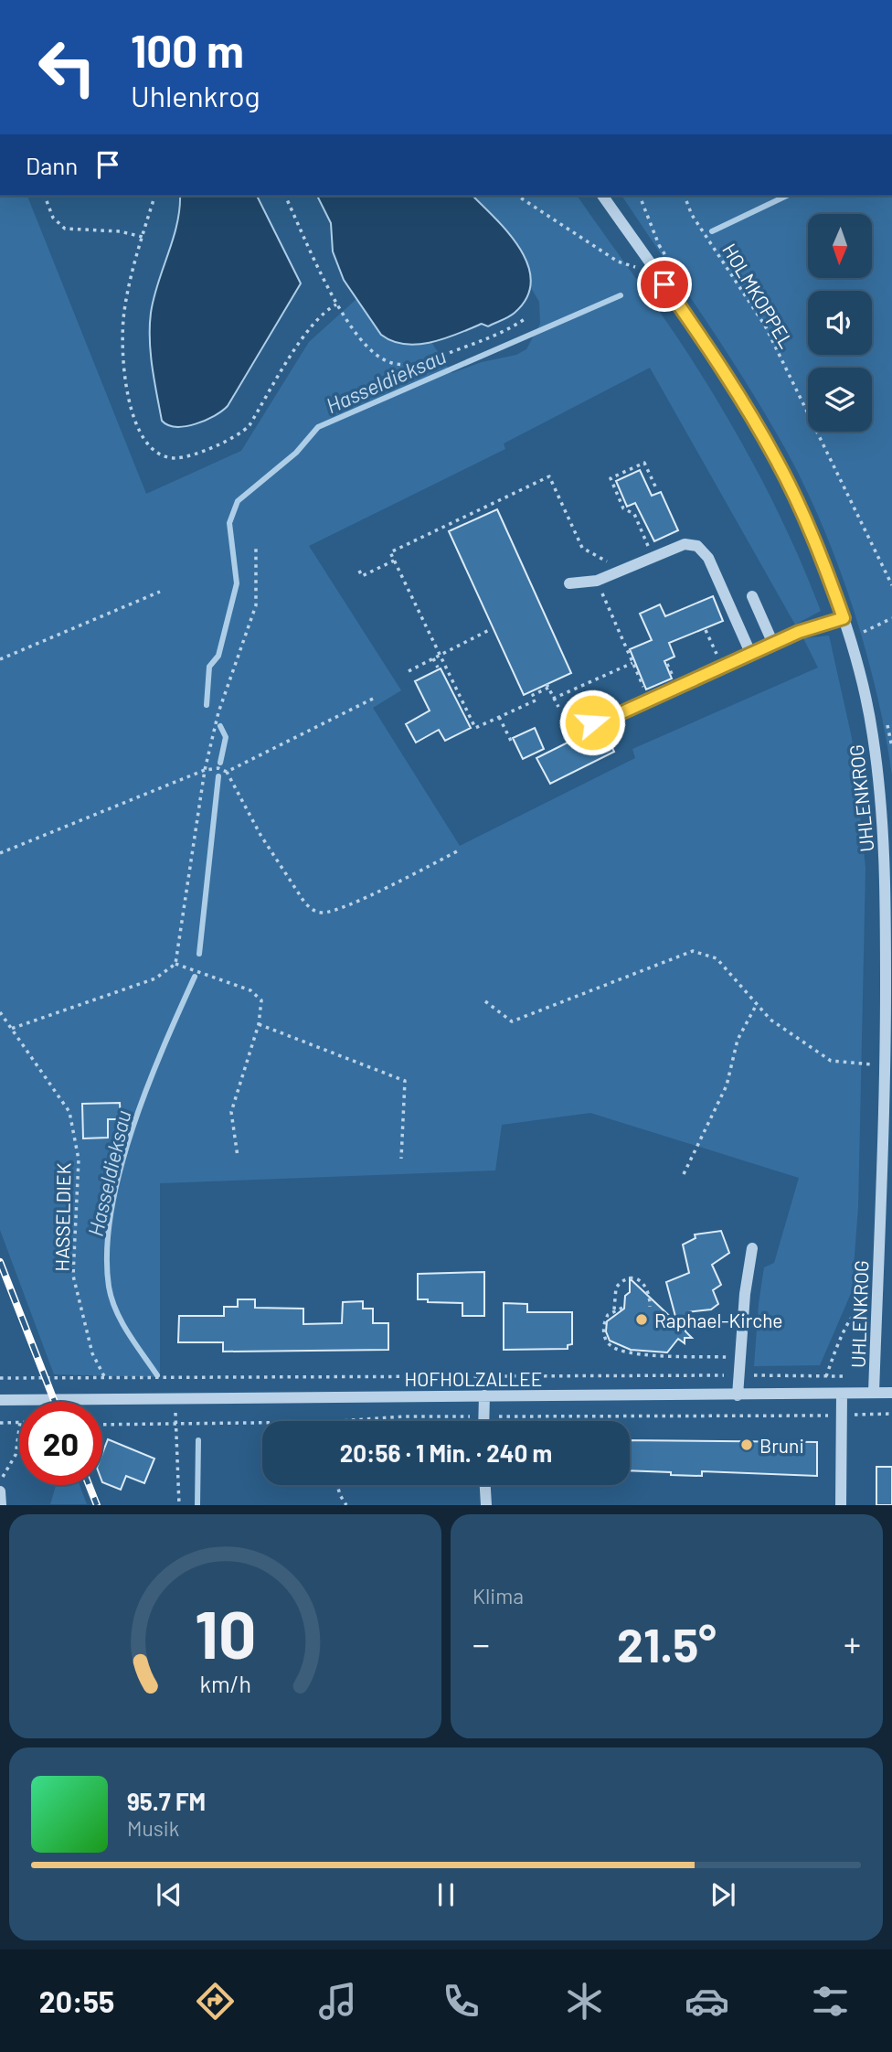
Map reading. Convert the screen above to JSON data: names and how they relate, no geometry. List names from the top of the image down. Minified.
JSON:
{"streets":{"street":["UHLENKROG","HOFHOLZALLEE"],"path":["HOLMKOPPEL","HASSELDIEK"]},"crossings":[["UHLENKROG","HOFHOLZALLEE"],["HASSELDIEK","HOFHOLZALLEE"]],"water":["Hasseldieksau"],"places":["Raphael-Kirche","Bruni"],"north":"bottom","page":{"turn":["100 m","Uhlenkrog"],"then":"Dann","limit":"20","trip":"20:56 · 1 Min. · 240 m","tile":"Klima","heat":["−","21.5°","+"],"song":["95.7 FM","Musik"],"tabs":"20:55","gauge":["10","km/h"]}}
